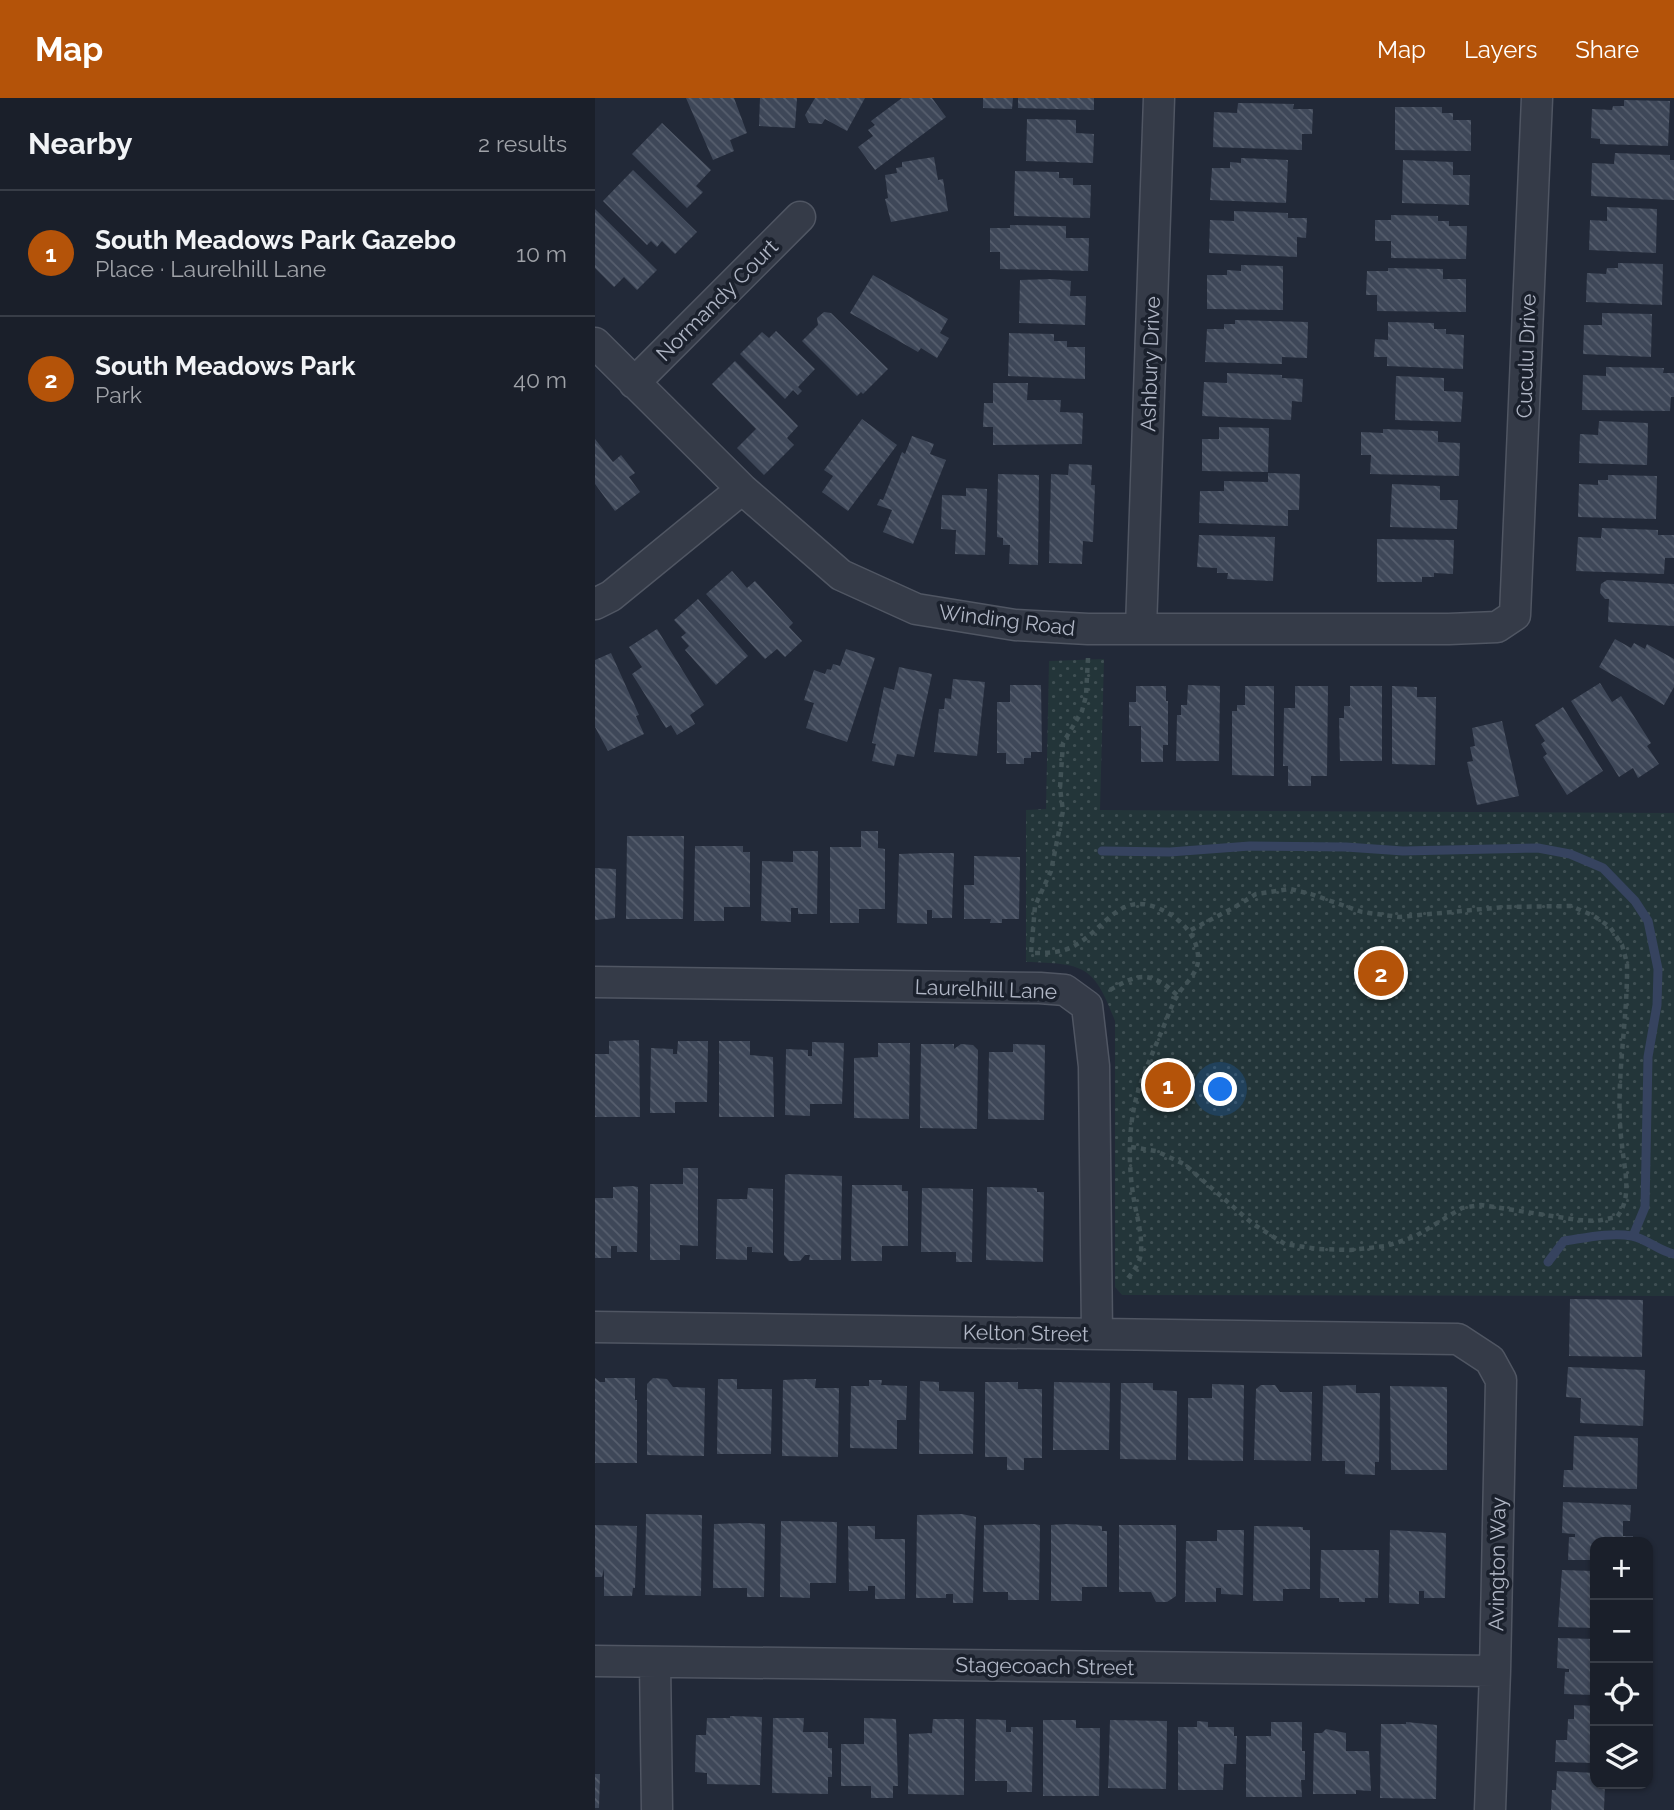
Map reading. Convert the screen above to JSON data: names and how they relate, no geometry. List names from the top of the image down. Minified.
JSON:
{"streets":{"street":["Normandy Court","Cuculu Drive","Ashbury Drive","Winding Road","Laurelhill Lane","Kelton Street","Avington Way","Stagecoach Street"]},"crossings":[["Normandy Court","Winding Road"],["Cuculu Drive","Winding Road"],["Ashbury Drive","Winding Road"],["Laurelhill Lane","Kelton Street"],["Kelton Street","Avington Way"],["Avington Way","Stagecoach Street"]],"page":{"header":"Map","nav":["Map","Layers","Share"],"heading":["Nearby","2 results"],"list":[{"mark":"1","name":"South Meadows Park Gazebo","note":"Place · Laurelhill Lane","value":"10 m"},{"mark":"2","name":"South Meadows Park","note":"Park","value":"40 m"}],"pins":["2","1"],"map_buttons":["+","−"]}}
